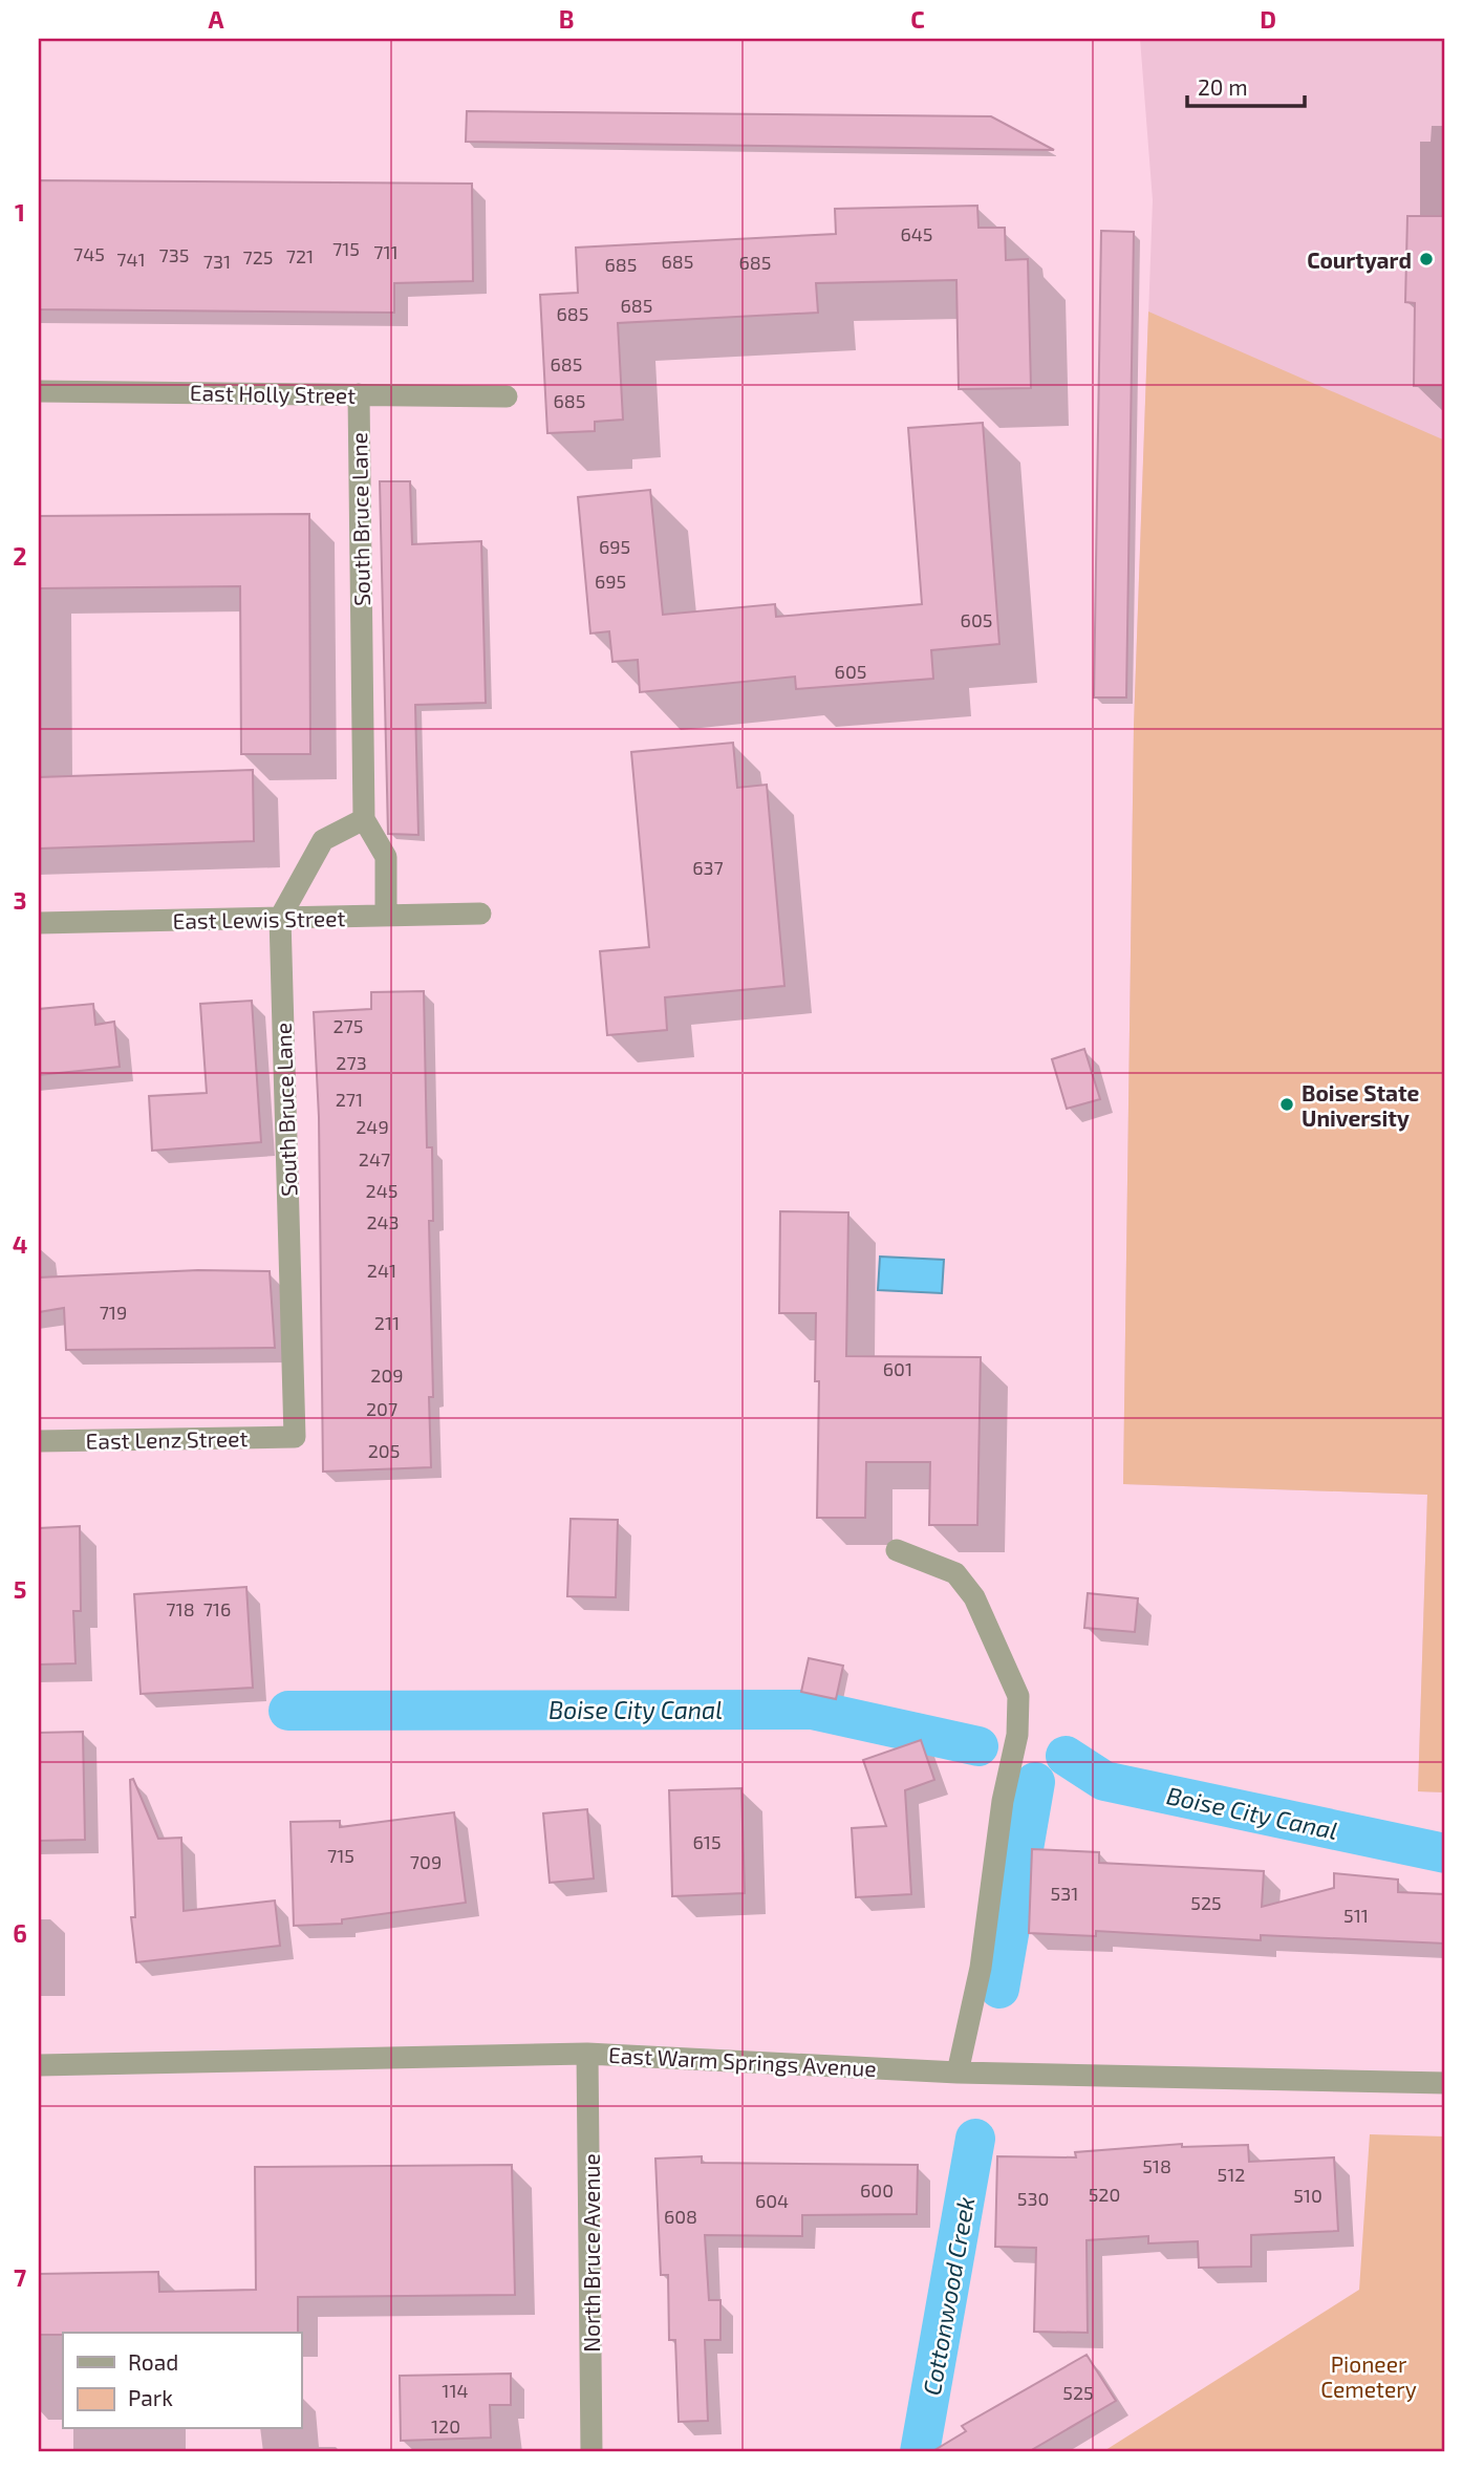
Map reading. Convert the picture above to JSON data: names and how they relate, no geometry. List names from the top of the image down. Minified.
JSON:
{"streets":{"street":["East Holly Street","South Bruce Lane","East Lewis Street","East Lenz Street","East Warm Springs Avenue","North Bruce Avenue"]},"crossings":[["East Holly Street","South Bruce Lane"],["South Bruce Lane","East Lewis Street"],["South Bruce Lane","East Lenz Street"],["East Warm Springs Avenue","North Bruce Avenue"]],"water":["Boise City Canal","Cottonwood Creek"],"parks":["Pioneer Cemetery"],"places":["Courtyard","Boise State University"],"house_numbers":["645","715","711","745","735","721","725","741","731","685","685","685","685","685","685","685","695","695","605","605","637","275","273","271","249","247","245","243","241","719","211","601","209","207","205","718","716","615","715","709","531","525","511","518","512","600","520","510","530","604","608","114","525","120"],"legend":["Road","Park"],"scale_bar":"20 m","grid":{"columns":["A","B","C","D"],"rows":["1","2","3","4","5","6","7"]}}
